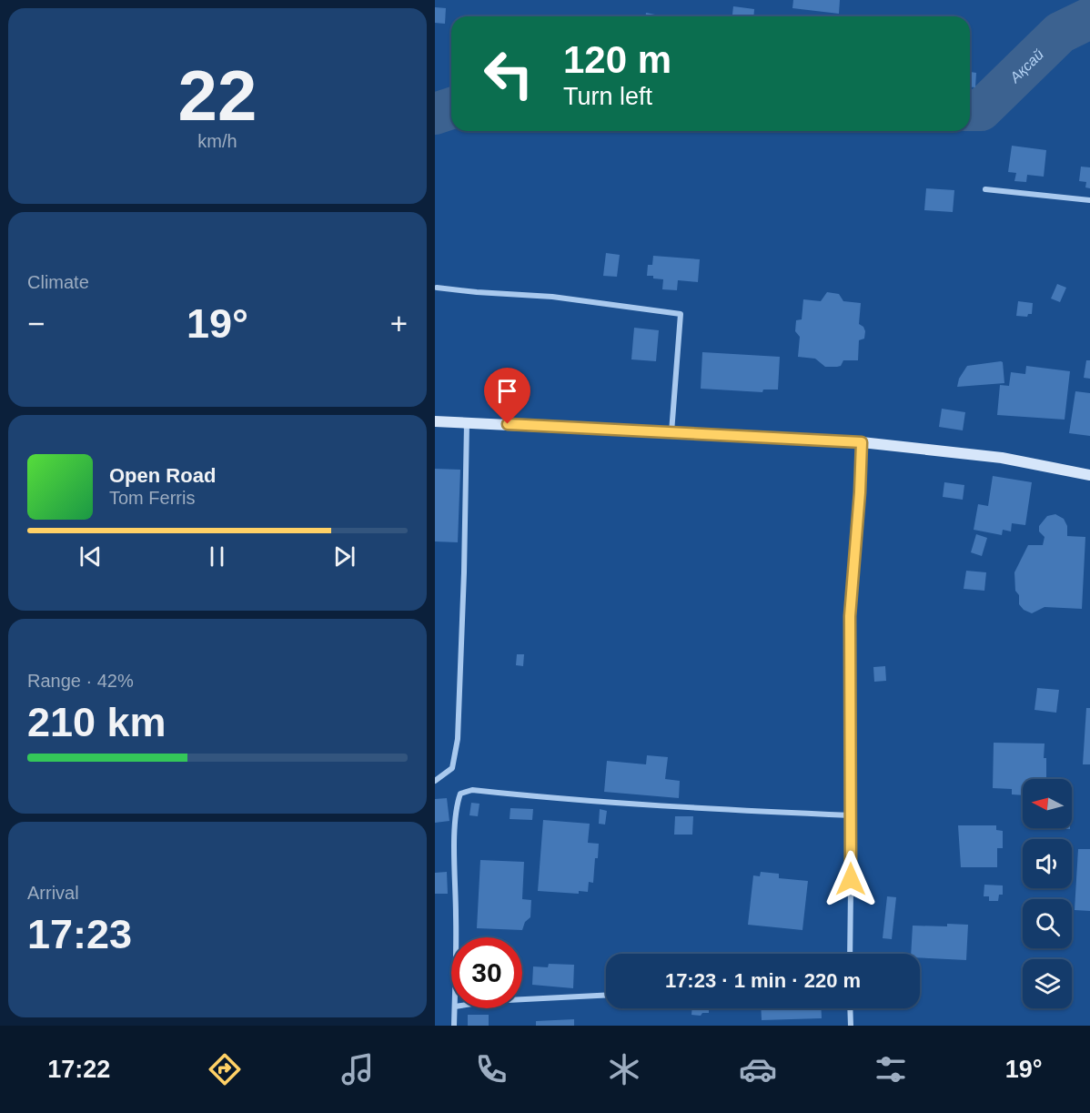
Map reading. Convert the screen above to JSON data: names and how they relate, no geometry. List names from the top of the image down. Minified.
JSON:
{"water":["Ақсай"],"north":"left","page":{"tile":[["22","km/h"],"Climate",["Range · 42%","210 km"],["Arrival","17:23"]],"turn":["120 m","Turn left"],"heat":["−","19°","+"],"song":["Open Road","Tom Ferris"],"limit":"30","trip":"17:23 · 1 min · 220 m","tabs":["17:22","19°"]}}
